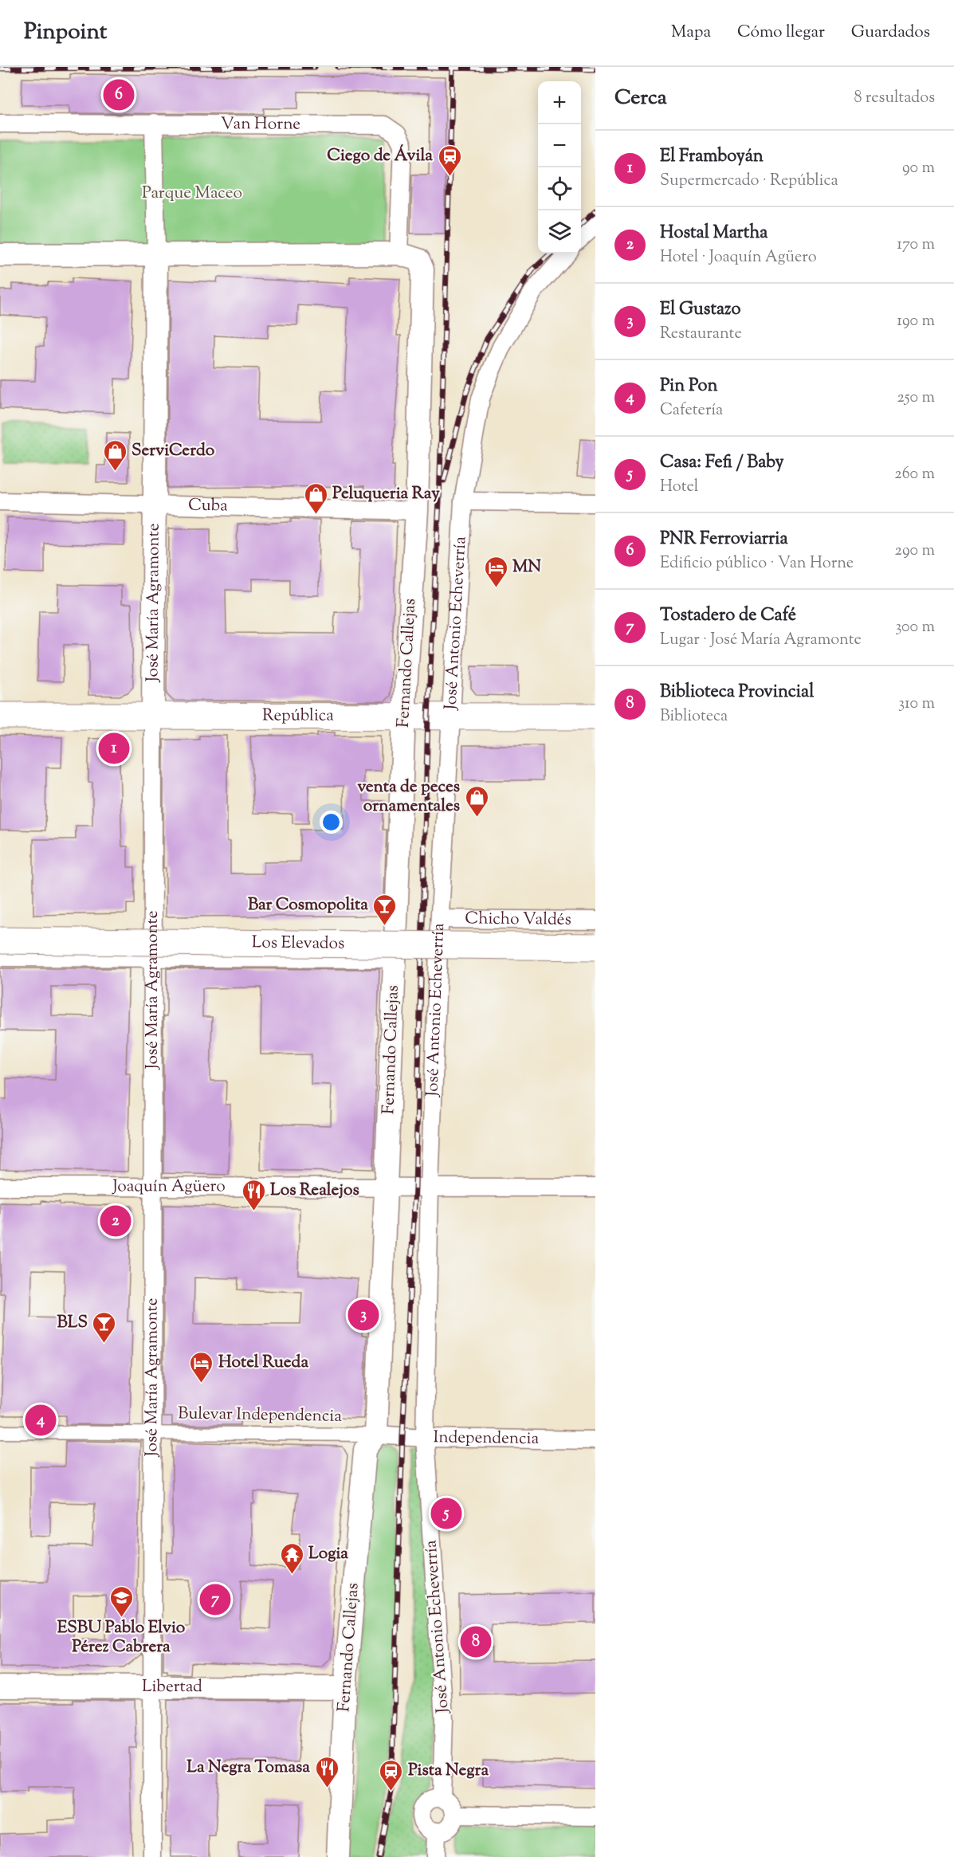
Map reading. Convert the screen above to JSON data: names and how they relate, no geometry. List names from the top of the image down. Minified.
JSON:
{"streets":{"main road":["República","Los Elevados"],"street":["Van Horne","Cuba","José María Agramonte","José Antonio Echeverría","Fernando Callejas","Chicho Valdés","Joaquín Agüero","Bulevar Independencia","Independencia","Libertad"]},"crossings":[["Van Horne","José María Agramonte"],["Van Horne","Fernando Callejas"],["Cuba","José María Agramonte"],["Cuba","Fernando Callejas"],["José María Agramonte","República"],["José María Agramonte","Joaquín Agüero"],["José María Agramonte","Bulevar Independencia"],["José María Agramonte","Libertad"],["José Antonio Echeverría","República"],["José Antonio Echeverría","Chicho Valdés"],["José Antonio Echeverría","Joaquín Agüero"],["José Antonio Echeverría","Independencia"],["Fernando Callejas","República"],["Fernando Callejas","Joaquín Agüero"],["Fernando Callejas","Bulevar Independencia"],["Fernando Callejas","Independencia"],["Fernando Callejas","Libertad"],["Bulevar Independencia","Independencia"]],"parks":["Parque Maceo"],"places":{"station":["Ciego de Ávila","Pista Negra"],"shop":["ServiCerdo","Peluqueria Ray","venta de peces ornamentales"],"hotel":["MN","Hotel Rueda"],"bar":["Bar Cosmopolita","BLS"],"restaurant":["Los Realejos","La Negra Tomasa"],"temple":["Logia"],"school or university":["ESBU Pablo Elvio Pérez Cabrera"]},"page":{"header":"Pinpoint","nav":["Mapa","Cómo llegar","Guardados"],"heading":["Cerca","8 resultados"],"pins":["6","1","2","3","4","5","7","8"],"map_buttons":["+","−"],"list":[{"mark":"1","name":"El Framboyán","note":"Supermercado · República","value":"90 m"},{"mark":"2","name":"Hostal Martha","note":"Hotel · Joaquín Agüero","value":"170 m"},{"mark":"3","name":"El Gustazo","note":"Restaurante","value":"190 m"},{"mark":"4","name":"Pin Pon","note":"Cafetería","value":"250 m"},{"mark":"5","name":"Casa: Fefi / Baby","note":"Hotel","value":"260 m"},{"mark":"6","name":"PNR Ferroviarria","note":"Edificio público · Van Horne","value":"290 m"},{"mark":"7","name":"Tostadero de Café","note":"Lugar · José María Agramonte","value":"300 m"},{"mark":"8","name":"Biblioteca Provincial","note":"Biblioteca","value":"310 m"}]}}
